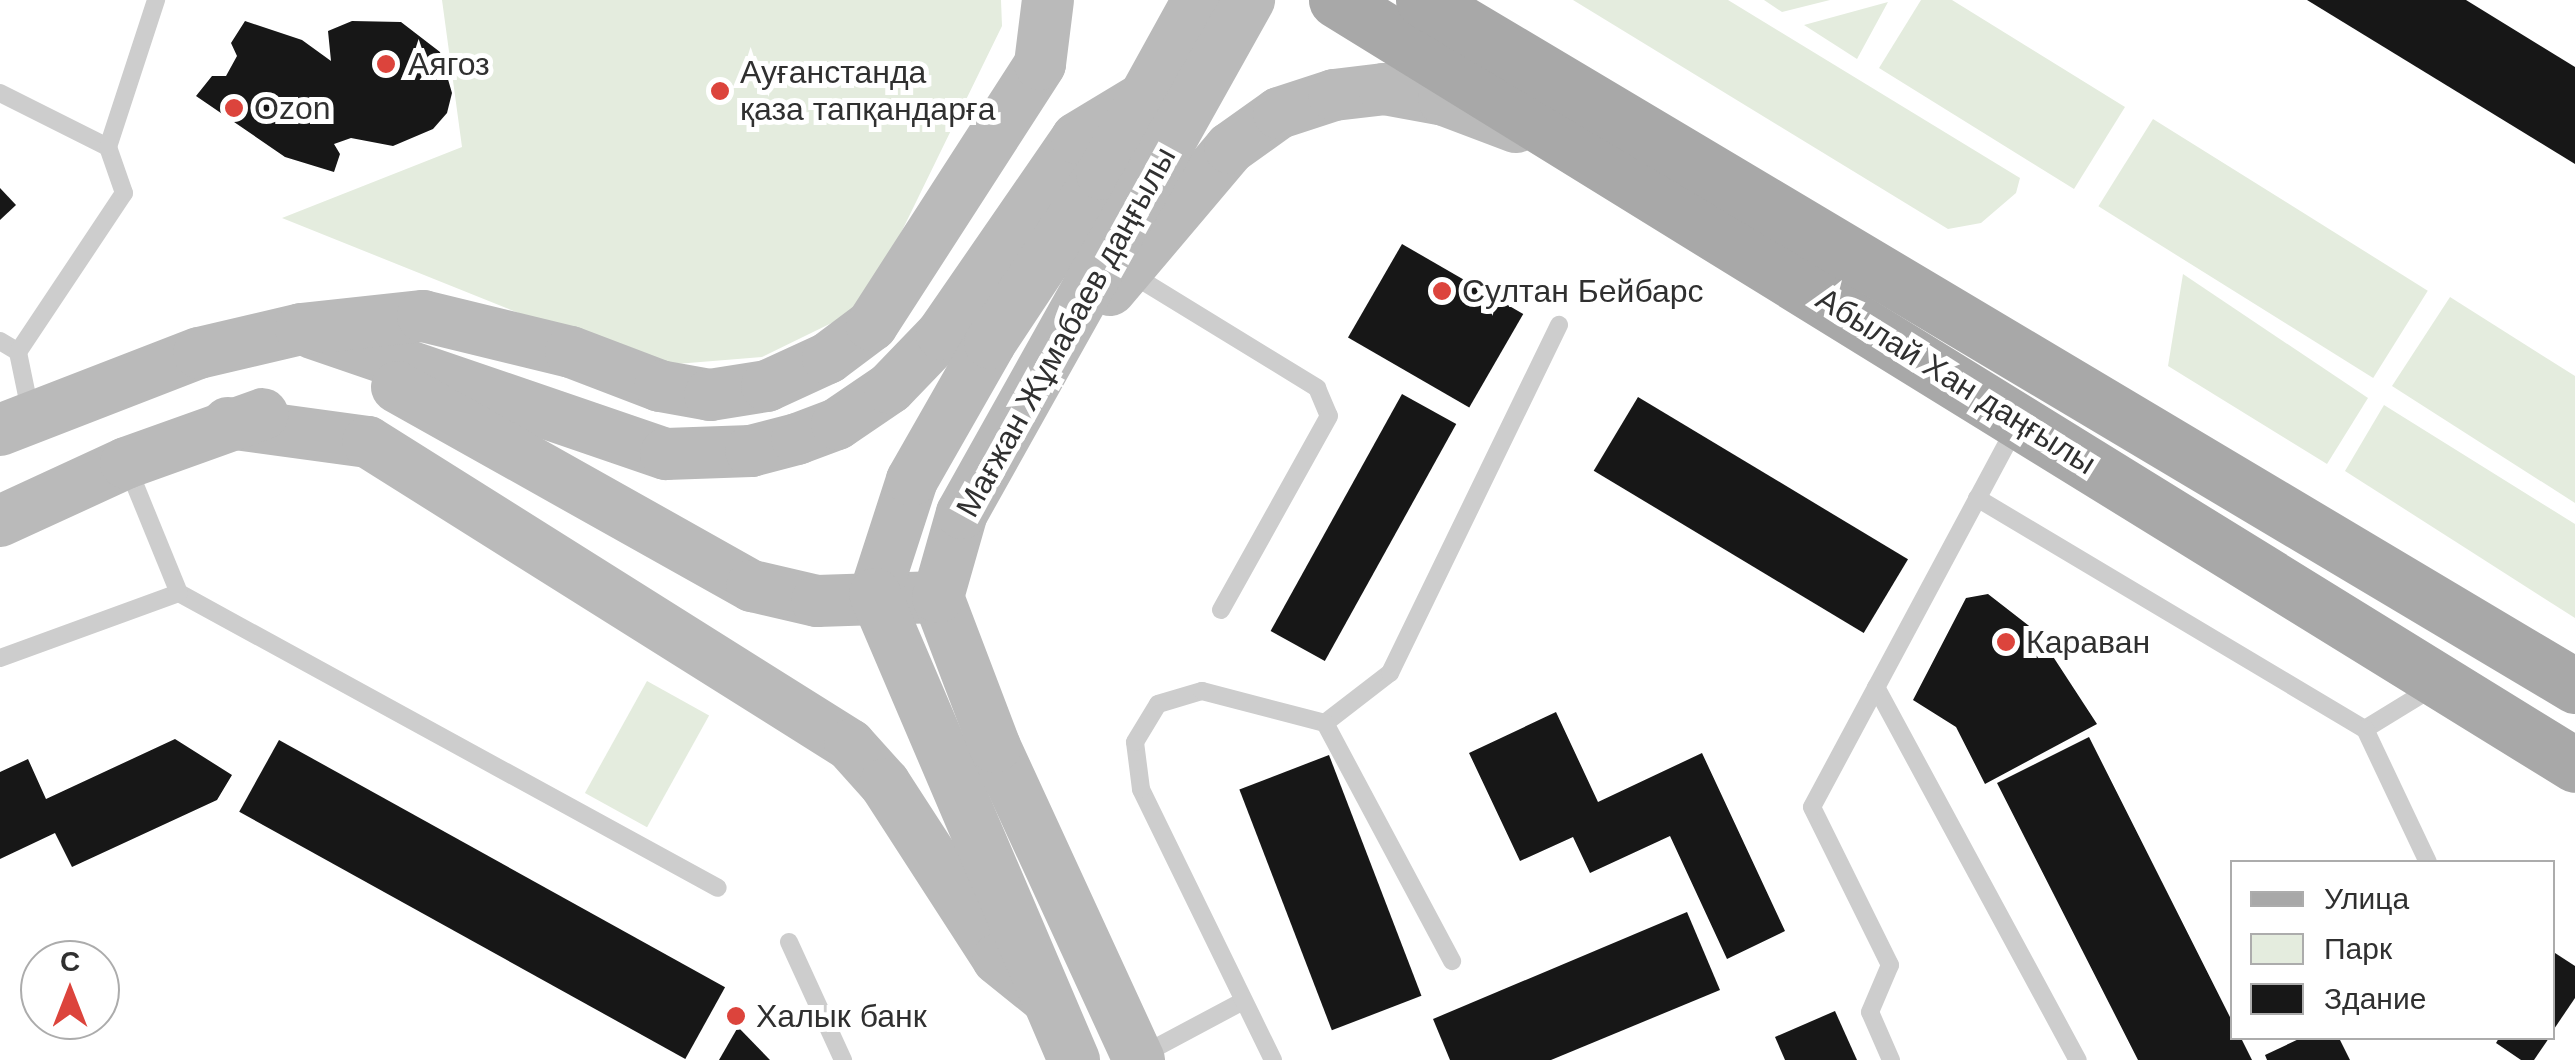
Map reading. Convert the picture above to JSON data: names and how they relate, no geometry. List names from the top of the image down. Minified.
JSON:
{"streets":{"main road":["Мағжан Жұмабаев даңғылы","Абылай Хан даңғылы"]},"places":["Аягоз","Ауғанстанда қаза тапқандарға","Ozon","Султан Бейбарс","Караван","Халык банк"],"legend":["Улица","Парк","Здание"],"north":"top"}
